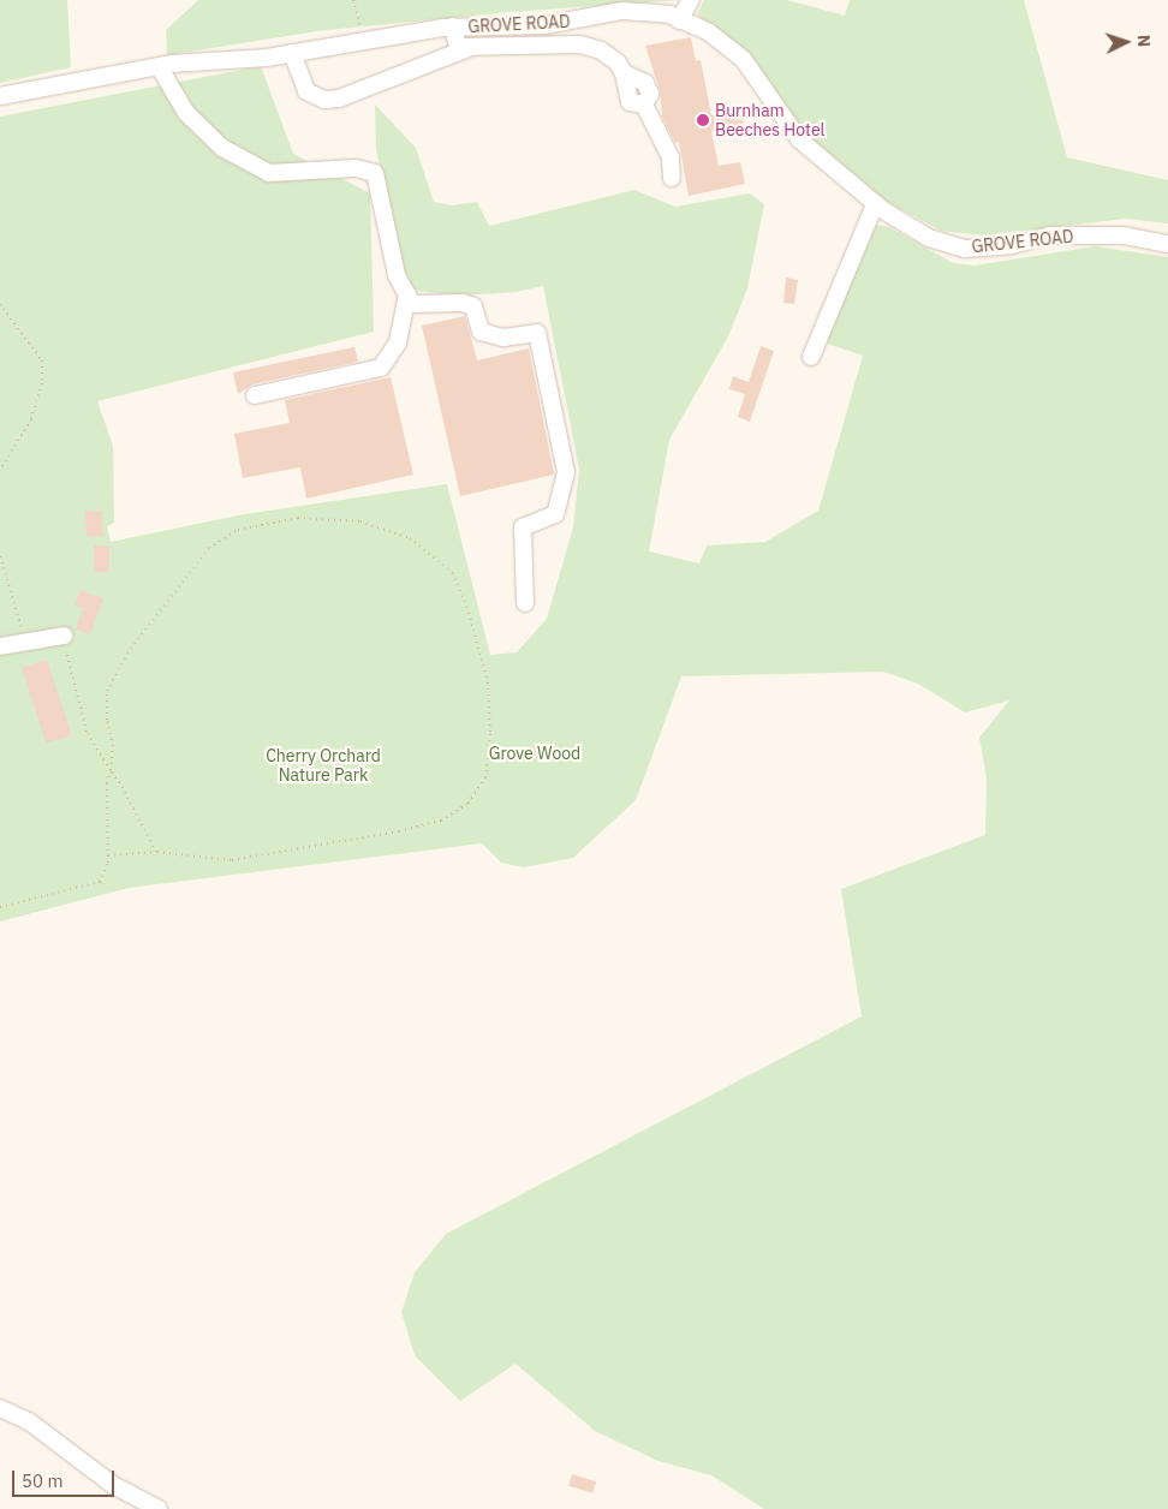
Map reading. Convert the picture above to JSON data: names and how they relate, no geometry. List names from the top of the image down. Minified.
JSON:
{"streets":{"street":["GROVE ROAD"]},"parks":["Grove Wood","Cherry Orchard Nature Park"],"places":["Burnham Beeches Hotel"],"scale_bar":"50 m","north":"right"}
